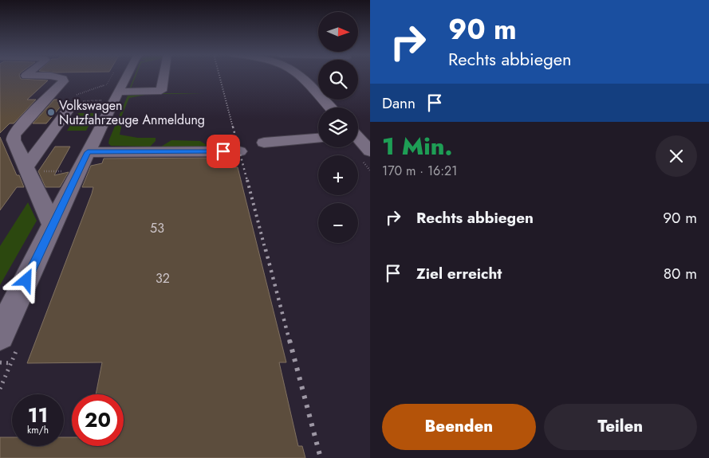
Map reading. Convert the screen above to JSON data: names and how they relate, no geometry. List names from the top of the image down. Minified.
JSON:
{"places":["Volkswagen Nutzfahrzeuge Anmeldung"],"house_numbers":["53","32"],"north":"right","page":{"turn":["90 m","Rechts abbiegen"],"map_buttons":["+","−"],"then":"Dann","heading":["1 Min.","170 m · 16:21"],"list":[{"name":"Rechts abbiegen","value":"90 m"},{"name":"Ziel erreicht","value":"80 m"}],"speed":"11 km/h","limit":"20","buttons":["Beenden","Teilen"]}}
